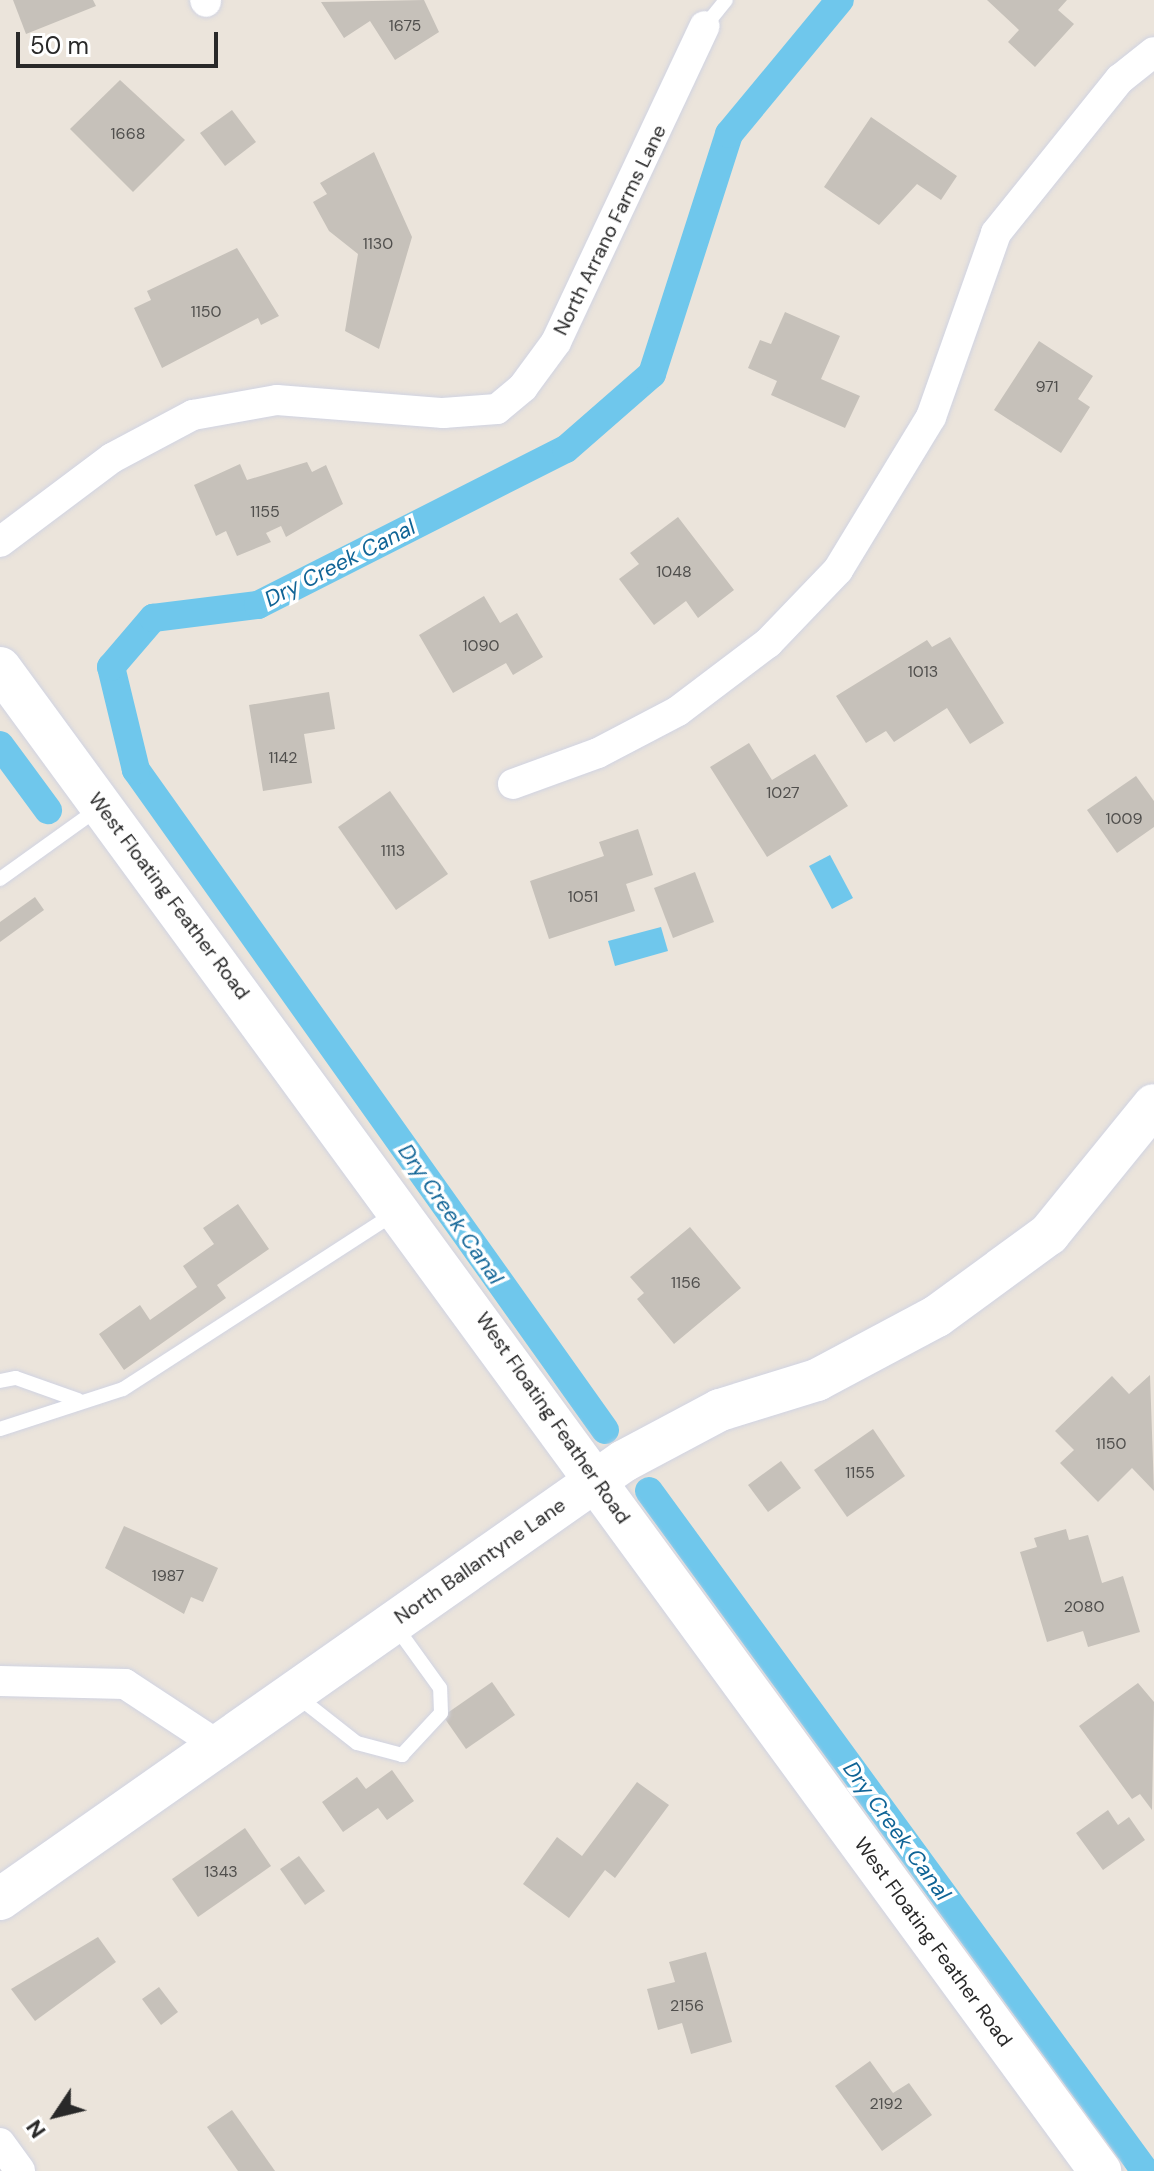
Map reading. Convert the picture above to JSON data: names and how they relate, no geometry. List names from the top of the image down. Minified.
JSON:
{"streets":{"main road":["West Floating Feather Road","North Ballantyne Lane"],"street":["North Arrano Farms Lane"]},"crossings":[["West Floating Feather Road","North Ballantyne Lane"]],"water":["Dry Creek Canal"],"house_numbers":["1675","1668","1130","1150","971","1155","1048","1090","1013","1142","1027","1009","1113","1051","1156","1150","1155","1987","2080","1343","2156","2192"],"scale_bar":"50 m","north":"bottom left"}
